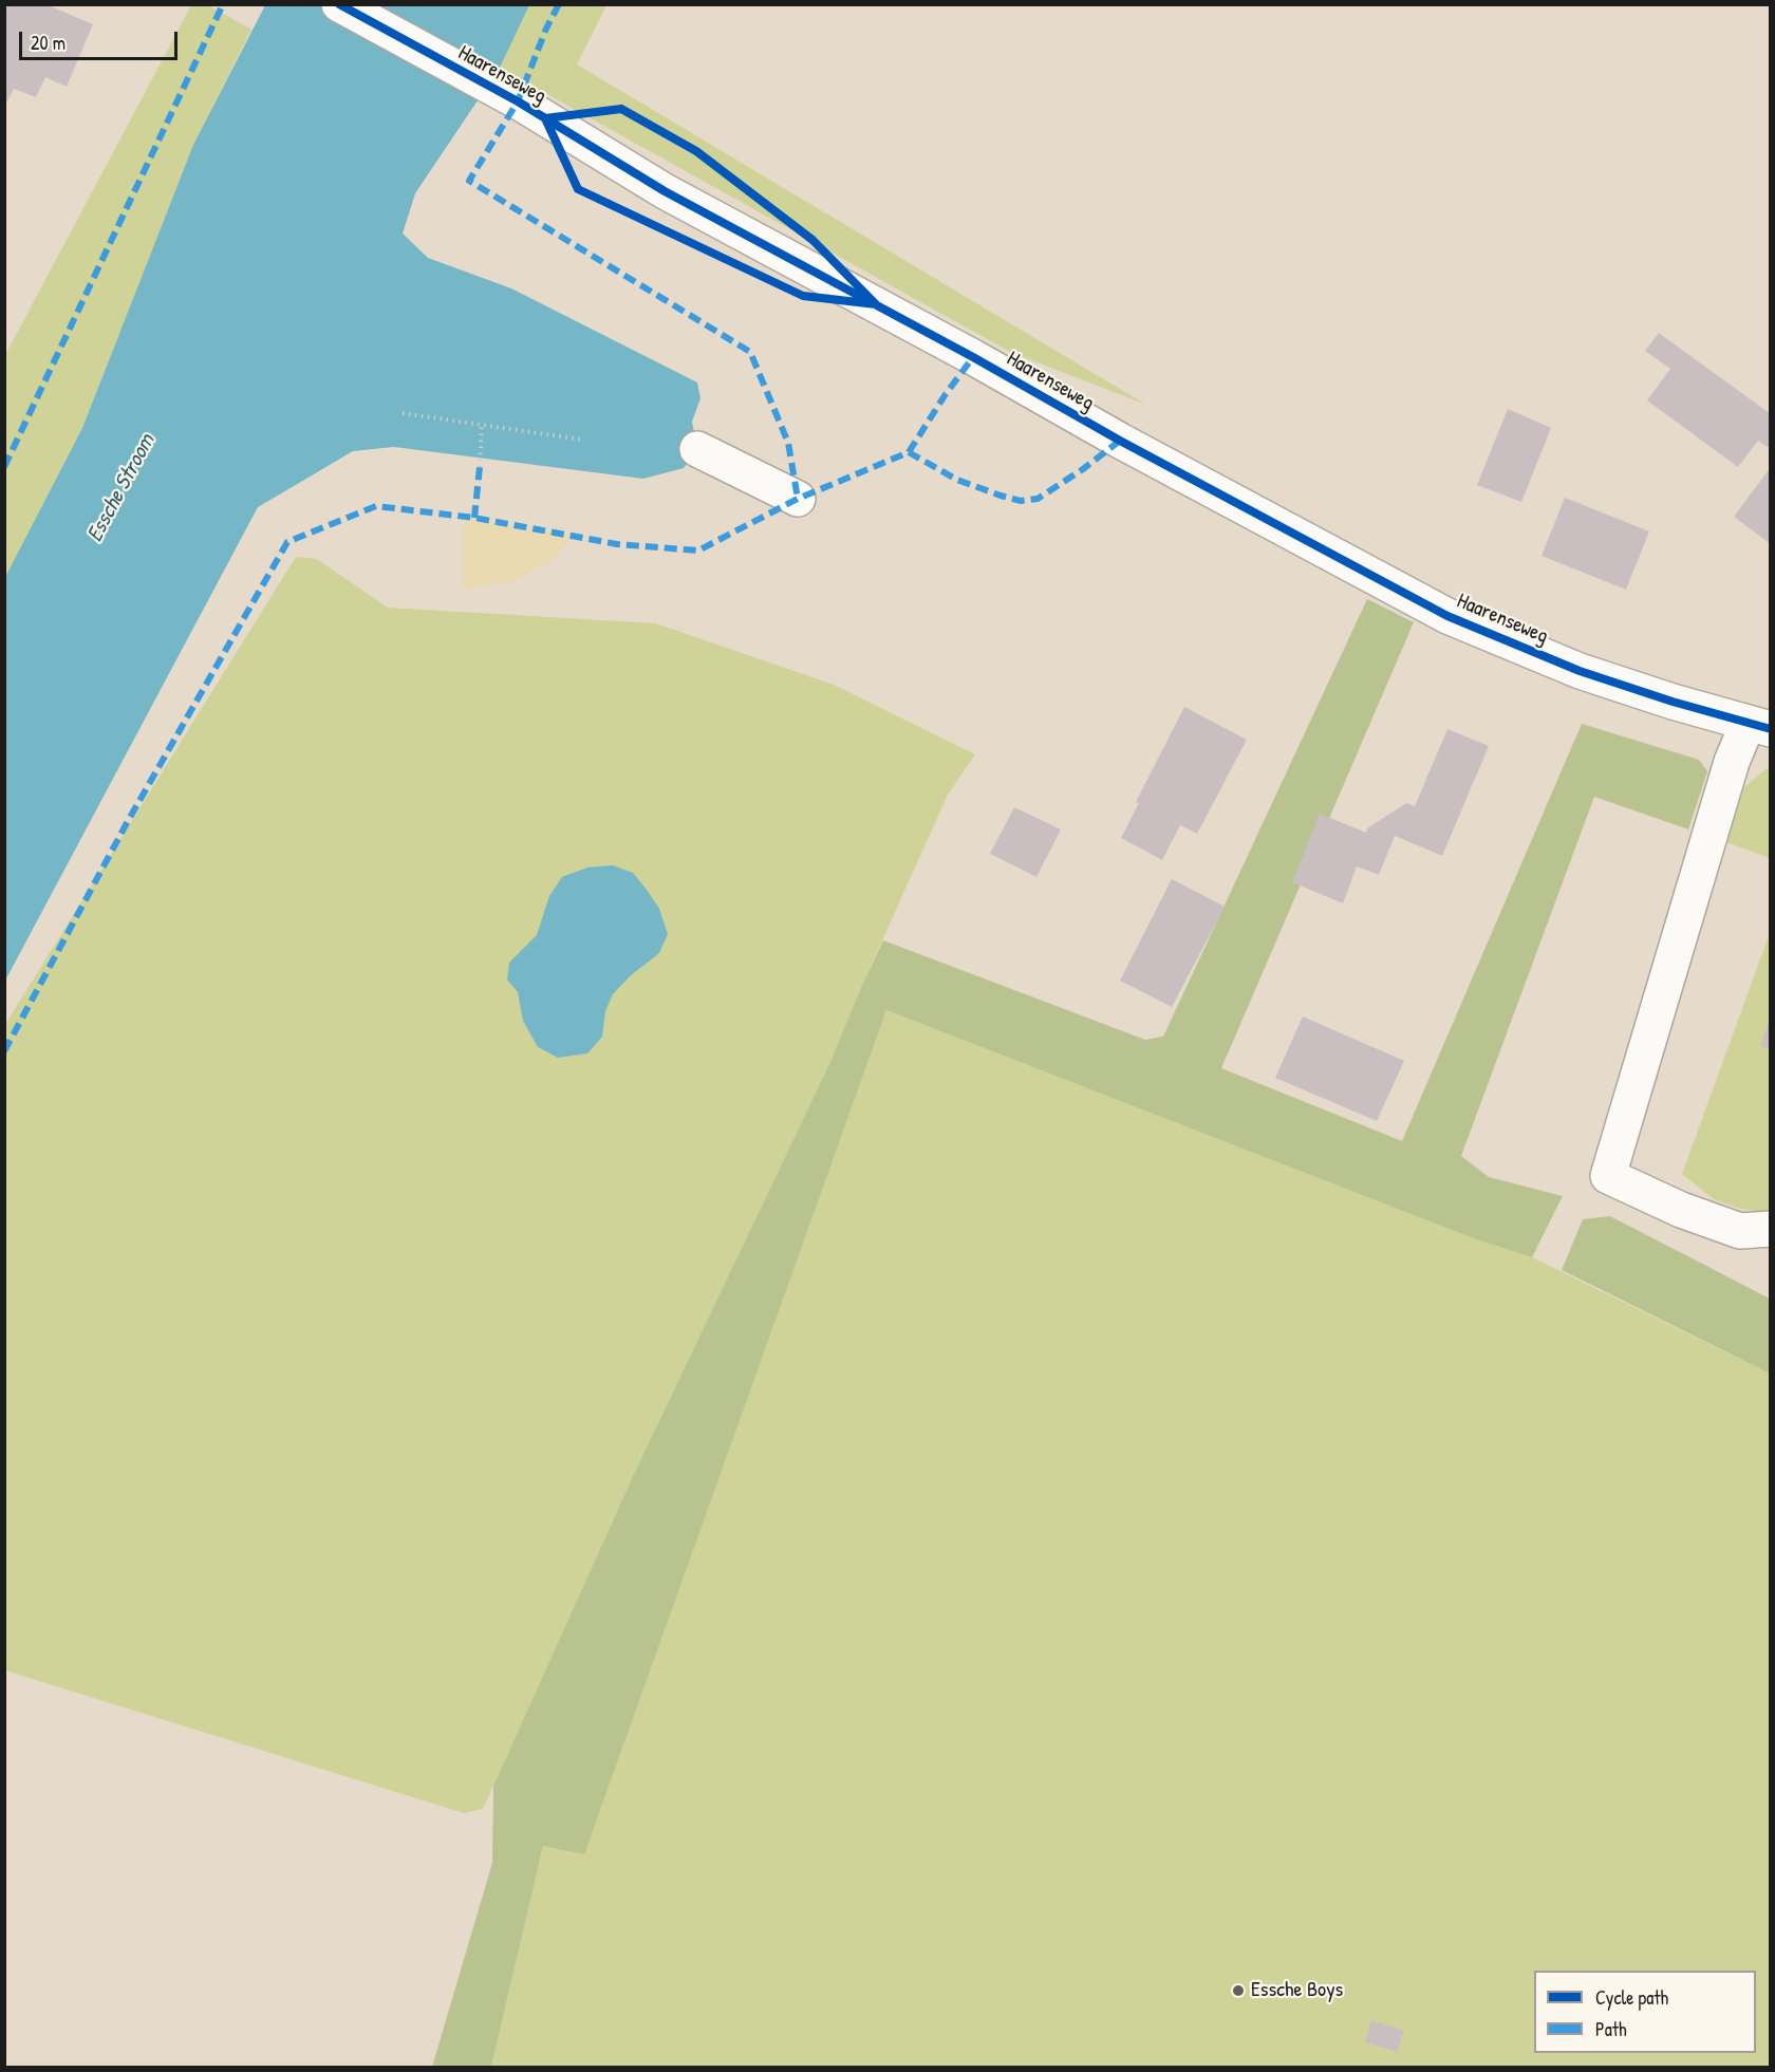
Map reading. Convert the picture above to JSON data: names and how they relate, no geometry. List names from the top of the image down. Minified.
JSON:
{"streets":{"street":["Haarenseweg"]},"water":["Essche Stroom"],"places":["Essche Boys"],"legend":["Cycle path","Path"],"scale_bar":"20 m"}
